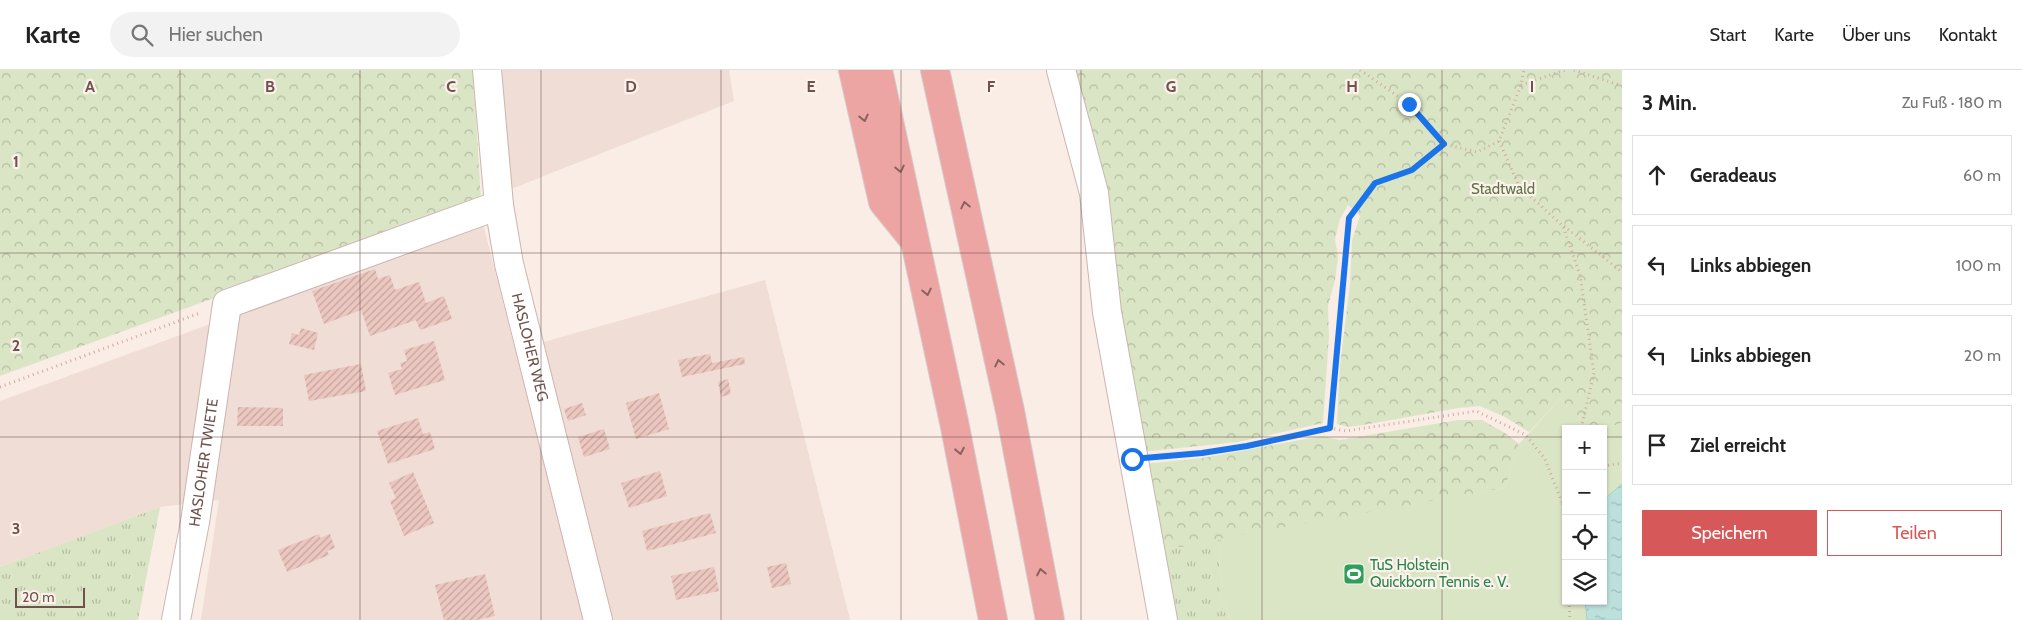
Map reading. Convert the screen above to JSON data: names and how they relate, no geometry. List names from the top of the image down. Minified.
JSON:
{"streets":{"street":["HASLOHER WEG","HASLOHER TWIETE"]},"parks":["Stadtwald"],"places":{"sports":["TuS Holstein Quickborn Tennis e. V."]},"scale_bar":"20 m","page":{"header":"Karte","search":"Hier suchen","nav":["Start","Karte","Über uns","Kontakt"],"heading":["3 Min.","Zu Fuß · 180 m"],"list":[["Geradeaus","60 m"],["Links abbiegen","100 m"],["Links abbiegen","20 m"],"Ziel erreicht"],"map_buttons":["+","−"],"buttons":["Speichern","Teilen"],"scale":"20 m"},"grid":{"columns":["A","B","C","D","E","F","G","H","I"],"rows":["1","2","3"]}}
